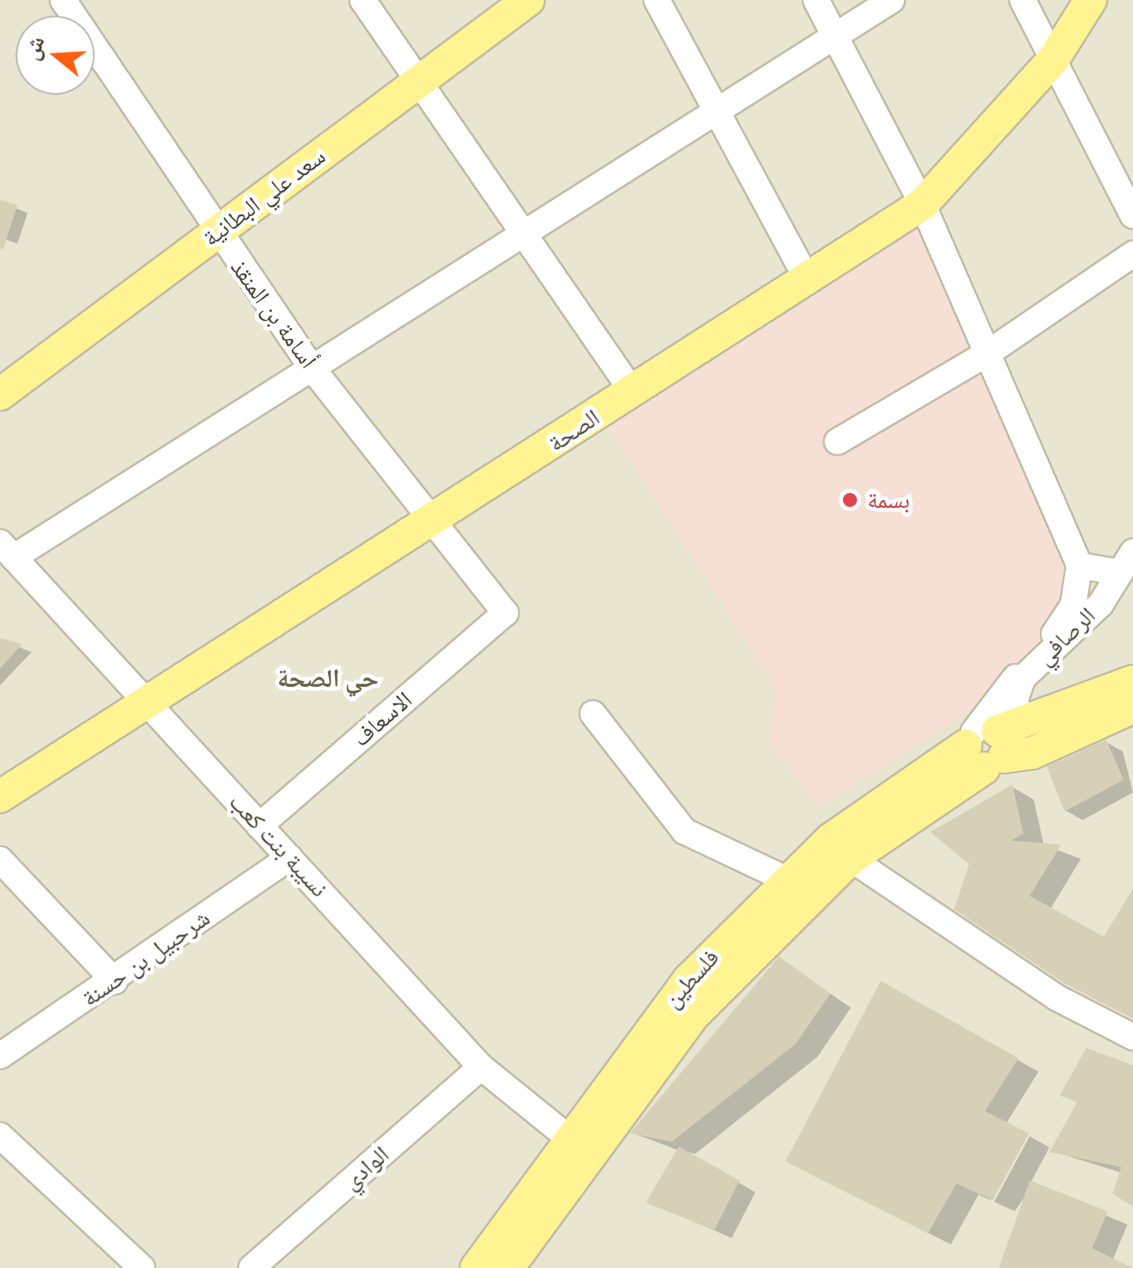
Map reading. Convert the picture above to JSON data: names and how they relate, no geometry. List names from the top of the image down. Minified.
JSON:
{"streets":{"main road":["سعد علي البطانية","الصحة","فلسطين"],"street":["أسامة بن المنقذ","الرصافي","الاسعاف","نسيبة بنت كعب","شرحبيل بن حسنة","الوادي"]},"crossings":[["سعد علي البطانية","أسامة بن المنقذ"],["أسامة بن المنقذ","الصحة"],["أسامة بن المنقذ","الاسعاف"],["الصحة","نسيبة بنت كعب"],["الرصافي","فلسطين"],["الاسعاف","نسيبة بنت كعب"],["نسيبة بنت كعب","شرحبيل بن حسنة"],["نسيبة بنت كعب","فلسطين"],["نسيبة بنت كعب","الوادي"]],"districts":["حي الصحة"],"places":["بسمة"],"north":"left"}
